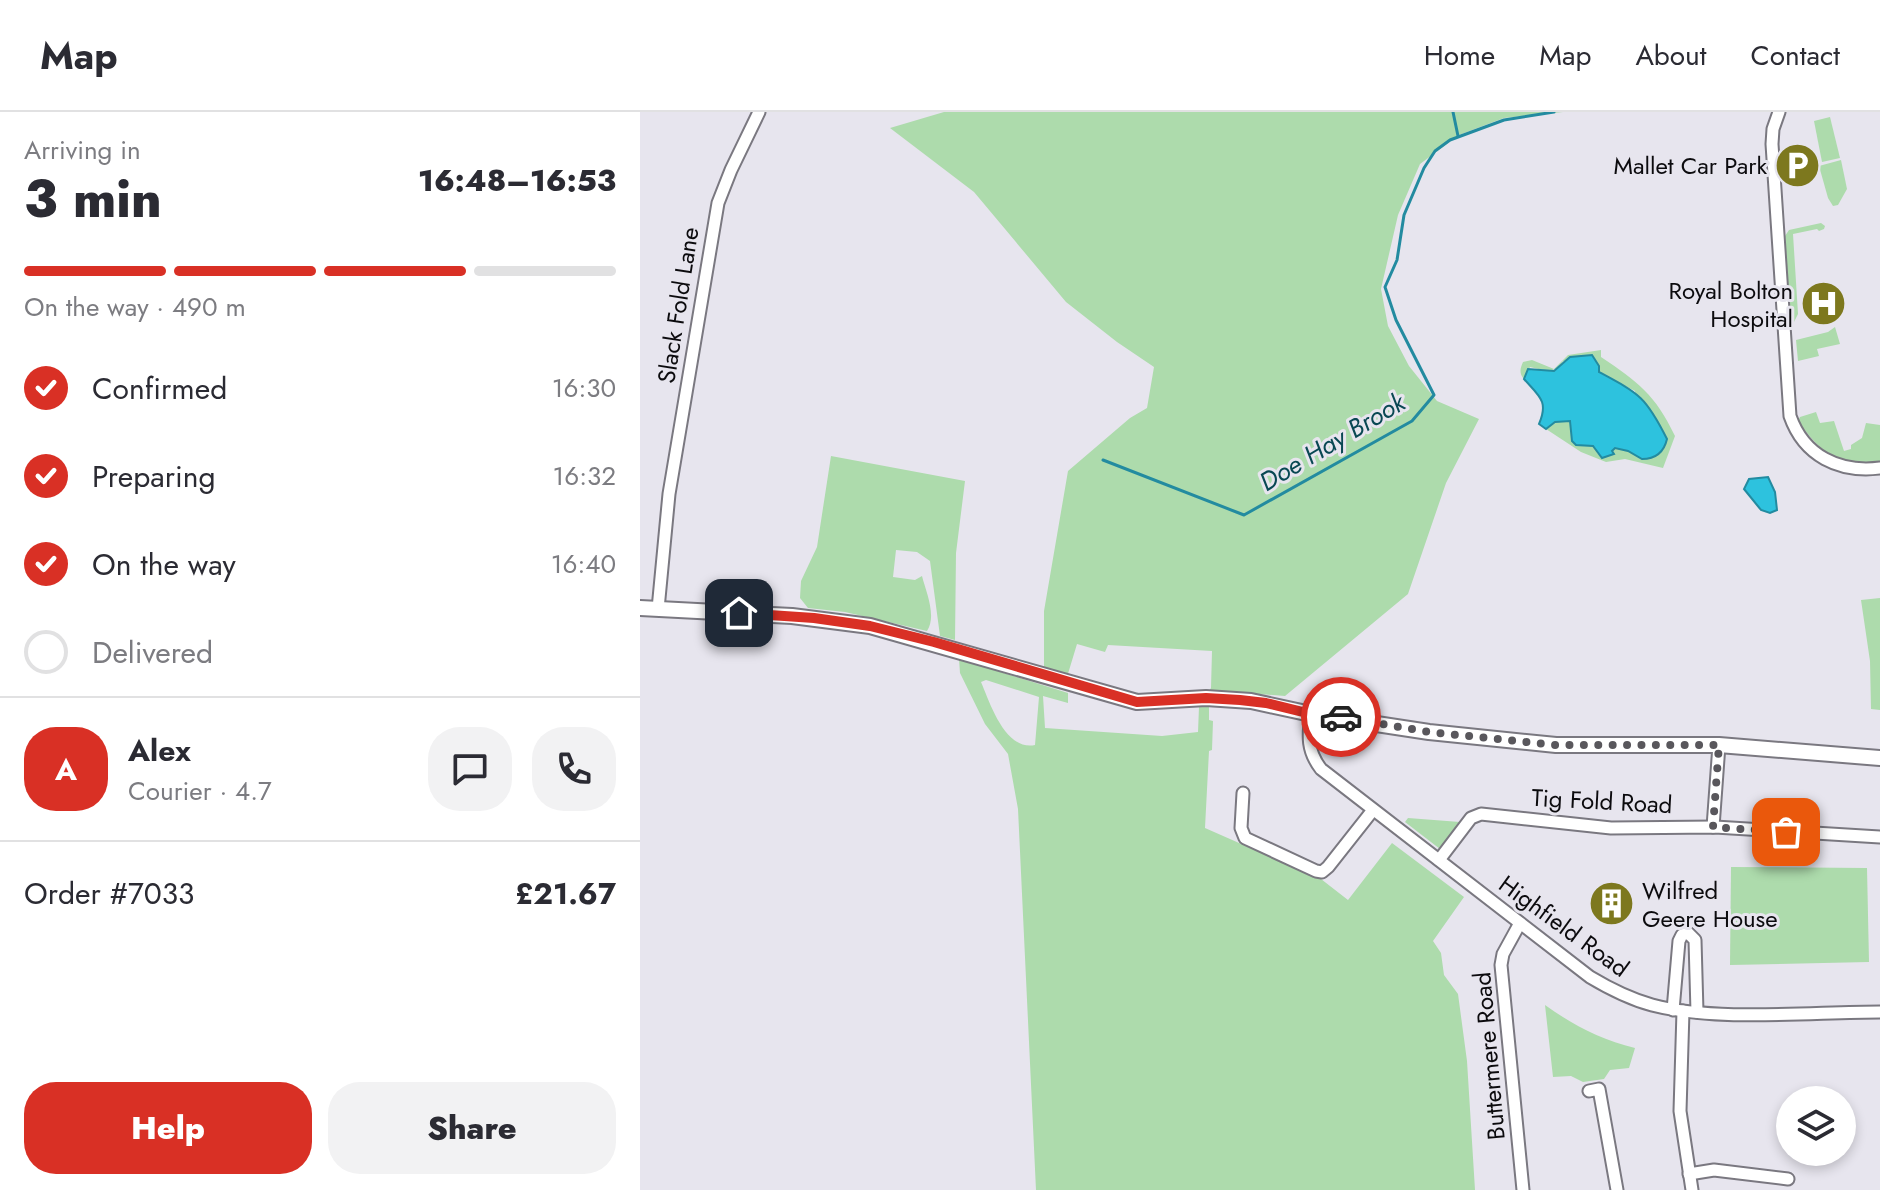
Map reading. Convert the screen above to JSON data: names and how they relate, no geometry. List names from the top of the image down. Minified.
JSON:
{"streets":{"street":["Slack Fold Lane","Tig Fold Road","Highfield Road","Buttermere Road"]},"crossings":[["Tig Fold Road","Highfield Road"],["Highfield Road","Buttermere Road"]],"water":["Doe Hay Brook"],"places":{"parking":["Mallet Car Park"],"hospital":["Royal Bolton Hospital"],"building":["Wilfred Geere House"]},"page":{"header":"Map","nav":["Home","Map","About","Contact"],"heading":["3 min","Arriving in","16:48–16:53"],"panel":["Alex","Courier · 4.7","Order #7033","£21.67"],"bar":"On the way · 490 m","list":[["Confirmed","16:30"],["Preparing","16:32"],["On the way","16:40"],"Delivered"],"round":"A","buttons":["Help","Share"]}}
